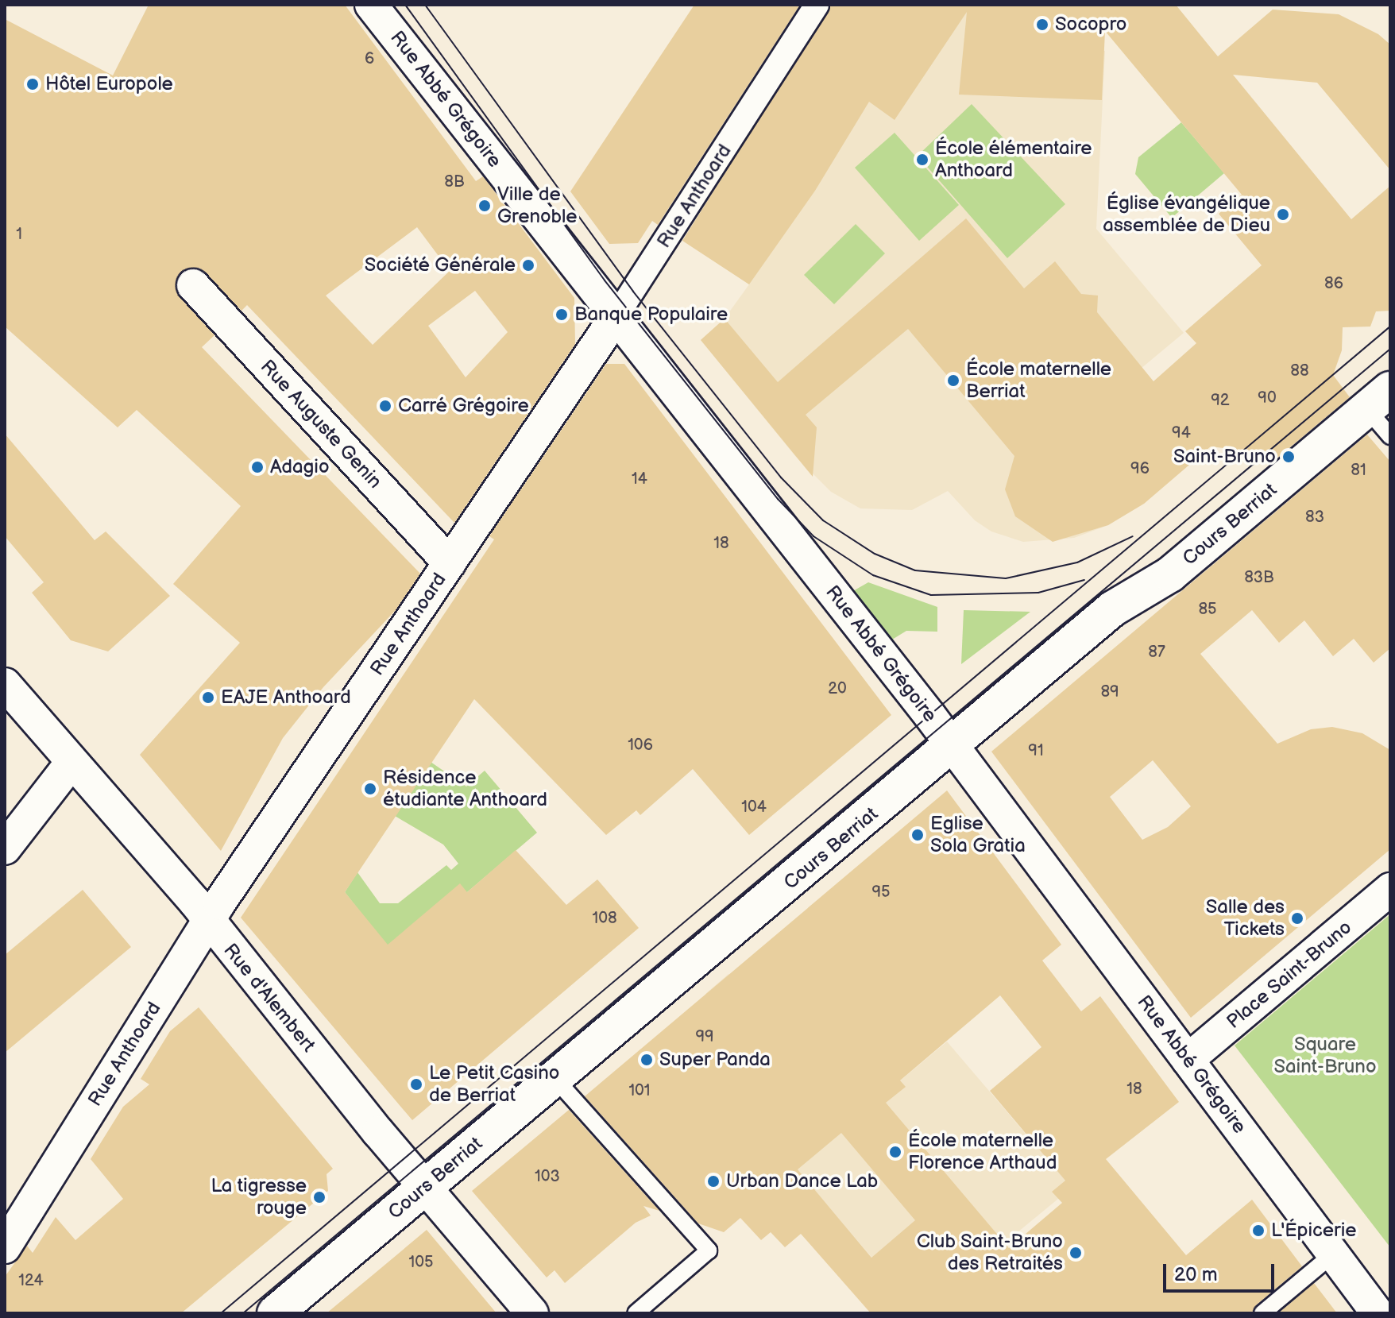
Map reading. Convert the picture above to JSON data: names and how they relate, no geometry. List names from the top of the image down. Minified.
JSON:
{"streets":{"street":["Rue Abbé Grégoire","Rue Anthoard","Rue Auguste Genin","Cours Berriat","Place Saint-Bruno","Rue d'Alembert"]},"crossings":[["Rue Abbé Grégoire","Rue Anthoard"],["Rue Abbé Grégoire","Cours Berriat"],["Rue Abbé Grégoire","Place Saint-Bruno"],["Rue Anthoard","Rue Auguste Genin"],["Rue Anthoard","Rue d'Alembert"],["Cours Berriat","Rue d'Alembert"]],"parks":["Square Saint-Bruno"],"places":["Socopro","Hôtel Europole","École élémentaire Anthoard","Ville de Grenoble","Église évangélique assemblée de Dieu","Société Générale","Banque Populaire","École maternelle Berriat","Carré Grégoire","Saint-Bruno","Adagio","EAJE Anthoard","Résidence étudiante Anthoard","Eglise Sola Gratia","Salle des Tickets","Super Panda","Le Petit Casino de Berriat","École maternelle Florence Arthaud","Urban Dance Lab","La tigresse rouge","L'Épicerie","Club Saint-Bruno des Retraités"],"house_numbers":["6","8B","1","86","88","90","92","94","96","81","14","83","18","83B","85","87","20","89","106","91","104","95","108","99","18","101","103","105","124"],"scale_bar":"20 m"}
